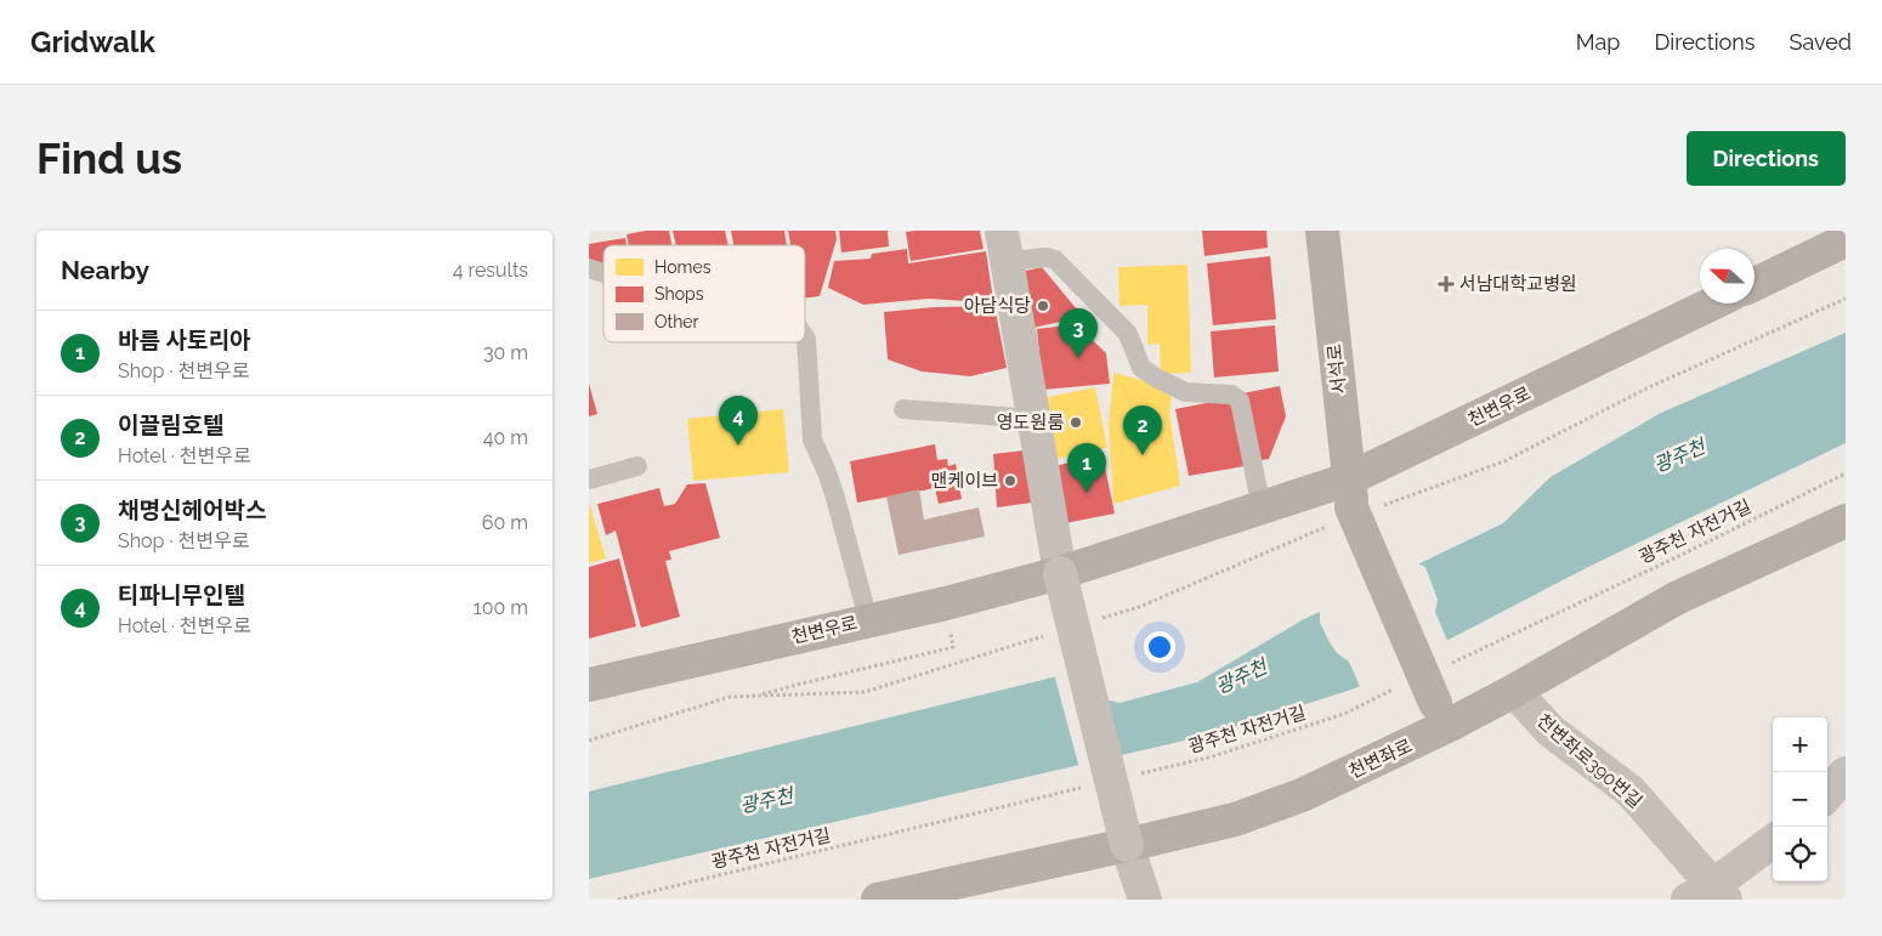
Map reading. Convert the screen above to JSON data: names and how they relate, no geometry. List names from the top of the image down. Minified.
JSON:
{"streets":{"street":["서석로","천변우로","천변좌로","천변좌로390번길"],"path":["광주천 자전거길"]},"crossings":[["서석로","천변우로"],["서석로","천변좌로"],["천변좌로","천변좌로390번길"]],"water":["광주천"],"places":{"health":["서남대학교병원"],"other":["아담식당","영도원룸","맨케이브"]},"legend":["Homes","Shops","Other"],"north":"left","page":{"header":"Gridwalk","nav":["Map","Directions","Saved"],"buttons":"Directions","title":"Find us","heading":["Nearby","4 results"],"pins":["3","4","2","1"],"list":[{"mark":"1","name":"바름 사토리아","note":"Shop · 천변우로","value":"30 m"},{"mark":"2","name":"이끌림호텔","note":"Hotel · 천변우로","value":"40 m"},{"mark":"3","name":"채명신헤어박스","note":"Shop · 천변우로","value":"60 m"},{"mark":"4","name":"티파니무인텔","note":"Hotel · 천변우로","value":"100 m"}],"map_buttons":["+","−"]}}
